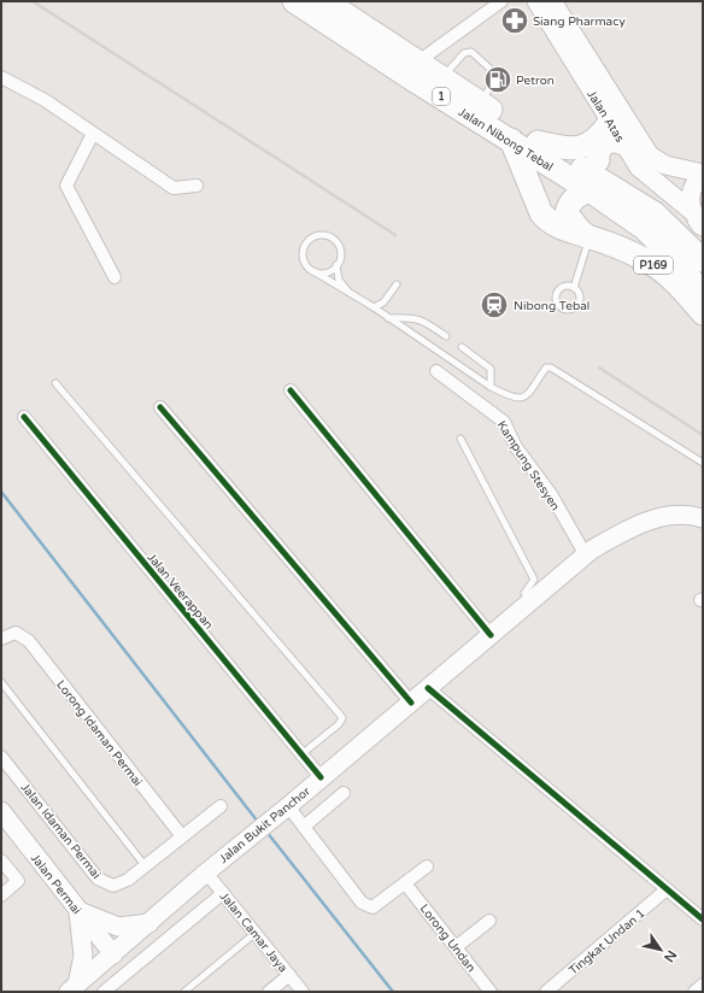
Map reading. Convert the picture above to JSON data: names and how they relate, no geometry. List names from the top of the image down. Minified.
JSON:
{"streets":{"highway":["1","Jalan Nibong Tebal","P169"],"main road":["Jalan Atas","Jalan Bukit Panchor","Jalan Permai"],"street":["Kampung Stesyen","Jalan Veerappan","Lorong Idaman Permai","Jalan Idaman Permai","Jalan Camar Jaya","Lorong Undan","Tingkat Undan 1"]},"crossings":[["Jalan Nibong Tebal","P169"],["Kampung Stesyen","Jalan Bukit Panchor"],["Jalan Veerappan","Jalan Bukit Panchor"],["Lorong Idaman Permai","Jalan Idaman Permai"],["Jalan Bukit Panchor","Jalan Permai"],["Jalan Bukit Panchor","Jalan Camar Jaya"]],"places":{"pharmacy":["Siang Pharmacy"],"fuel station":["Petron"],"station":["Nibong Tebal"]},"north":"bottom right"}
